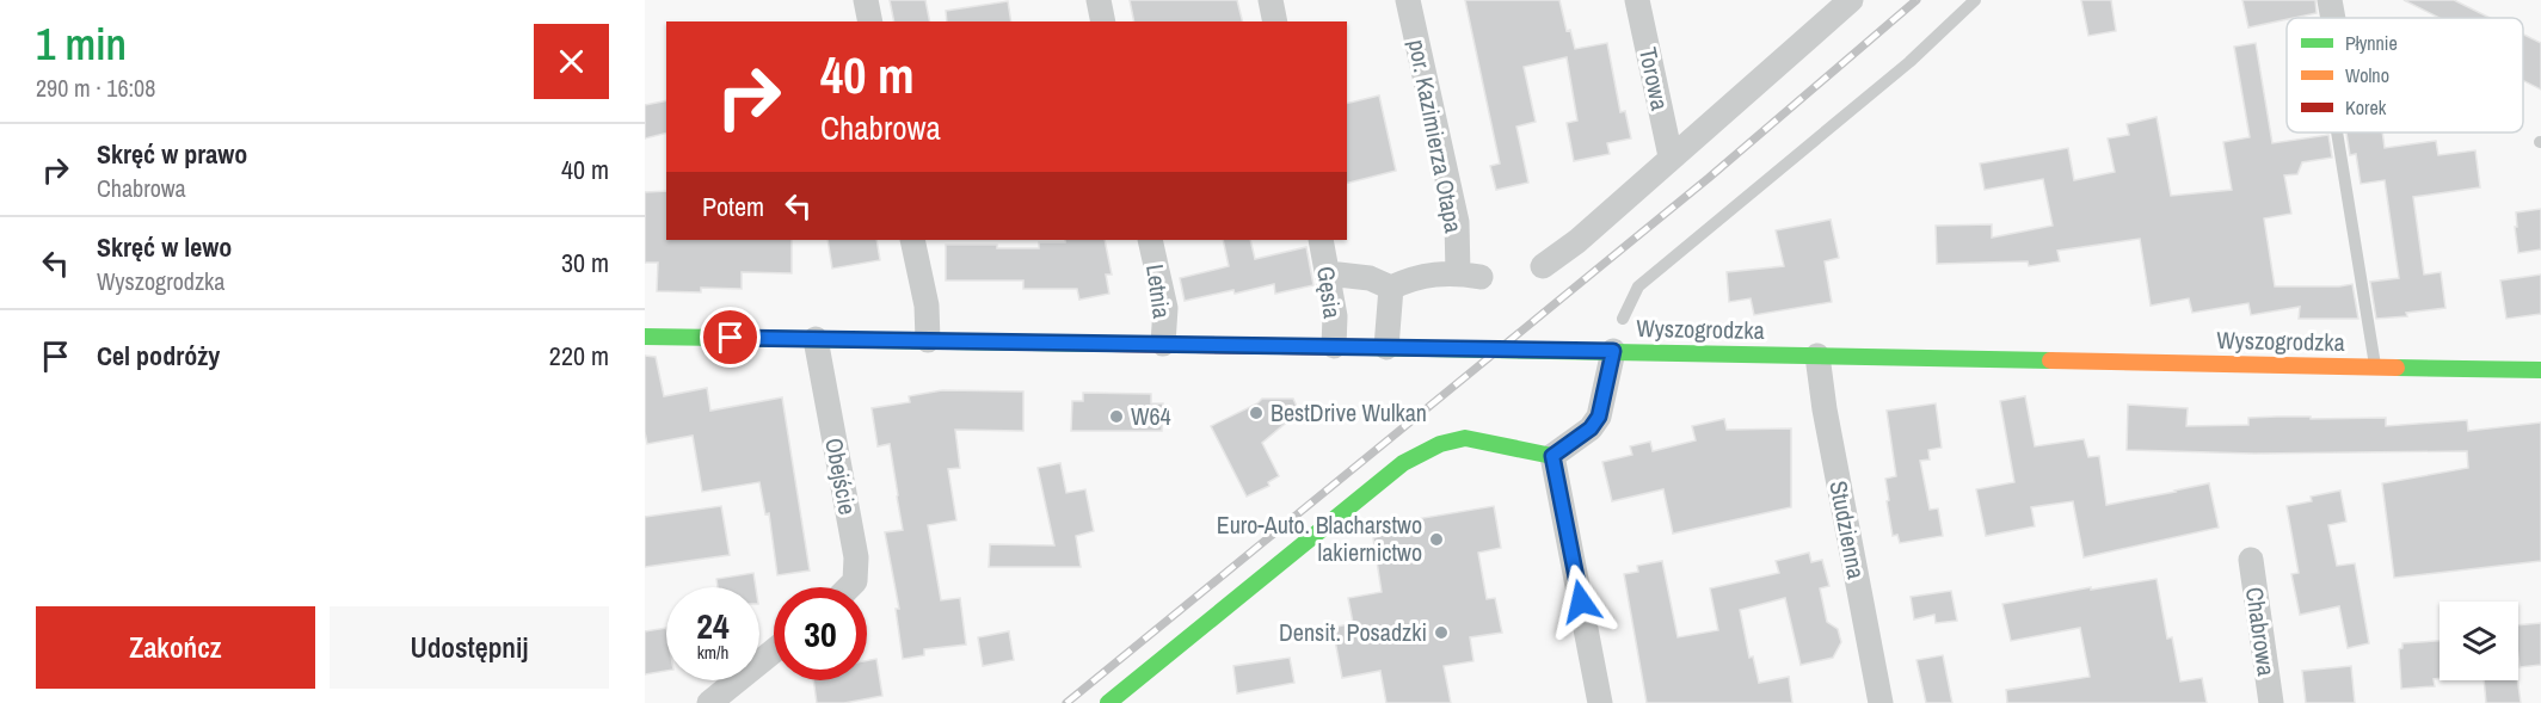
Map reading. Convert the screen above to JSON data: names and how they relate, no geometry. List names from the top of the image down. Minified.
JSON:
{"streets":{"street":["Torowa","por. Kazimierza Otapa","Letnia","Gęsia","Wyszogrodzka","Obejście","Studzienna","Chabrowa"]},"crossings":[["Letnia","Wyszogrodzka"],["Gęsia","Wyszogrodzka"],["Wyszogrodzka","Obejście"],["Wyszogrodzka","Studzienna"]],"places":["BestDrive Wulkan","W64","Euro-Auto. Blacharstwo lakiernictwo","Densit. Posadzki"],"legend":["Płynnie","Wolno","Korek"],"page":{"heading":["1 min","290 m · 16:08"],"turn":["40 m","Chabrowa"],"list":[{"name":"Skręć w prawo","note":"Chabrowa","value":"40 m"},{"name":"Skręć w lewo","note":"Wyszogrodzka","value":"30 m"},{"name":"Cel podróży","value":"220 m"}],"then":"Potem","speed":"24 km/h","limit":"30","buttons":["Zakończ","Udostępnij"]}}
